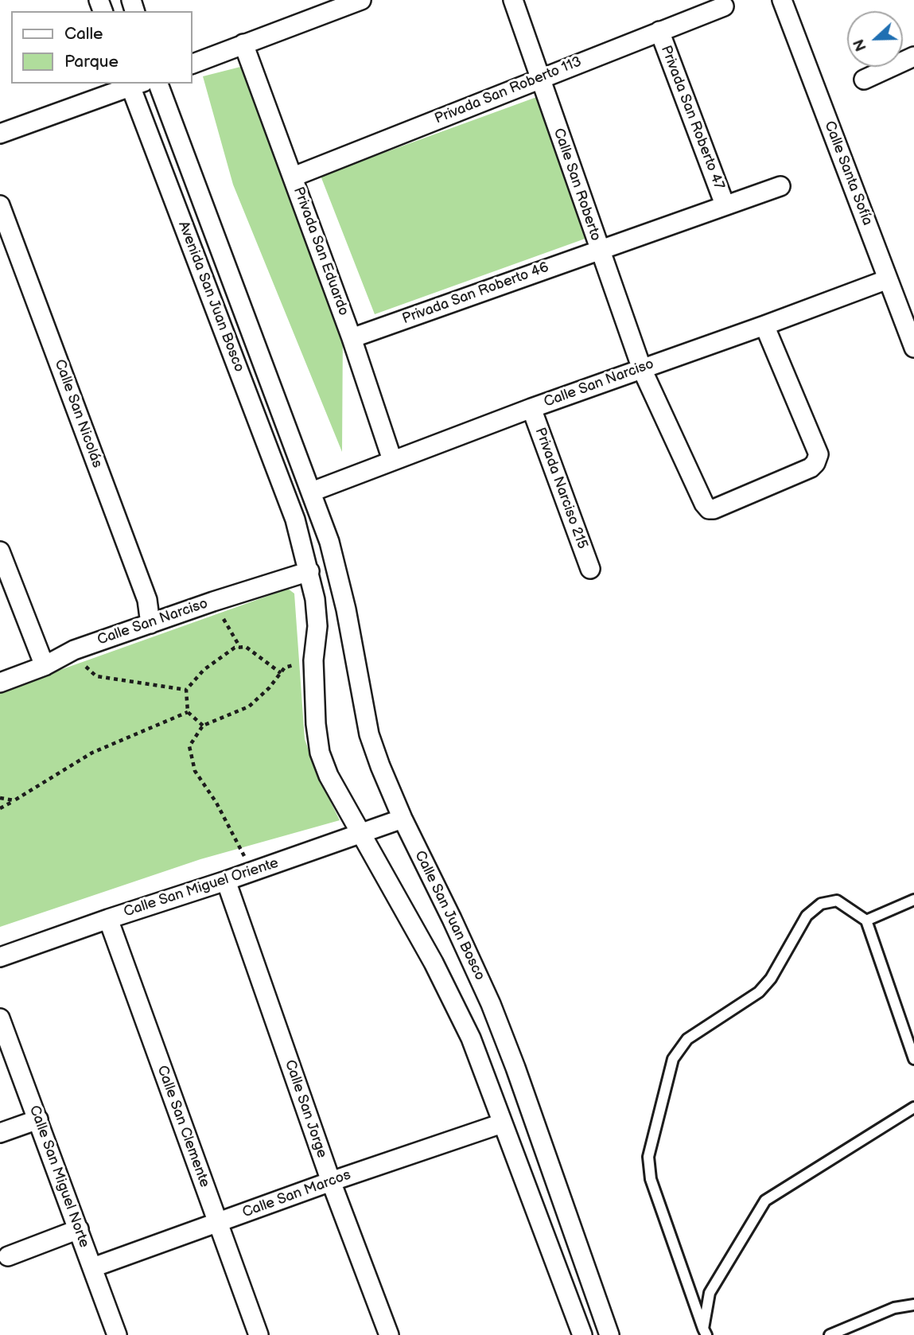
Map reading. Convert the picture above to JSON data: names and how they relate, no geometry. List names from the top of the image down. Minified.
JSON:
{"streets":{"street":["Privada San Roberto 113","Privada San Roberto 47","Calle Santa Sofía","Calle San Roberto","Privada San Eduardo","Privada San Roberto 46","Avenida San Juan Bosco","Calle San Narciso","Calle San Nicolás","Privada Narciso 215","Calle San Miguel Oriente","Calle San Juan Bosco","Calle San Jorge","Calle San Clemente","Calle San Miguel Norte","Calle San Marcos"]},"crossings":[["Privada San Roberto 113","Privada San Roberto 47"],["Privada San Roberto 113","Calle San Roberto"],["Privada San Roberto 113","Privada San Eduardo"],["Privada San Roberto 47","Calle San Roberto"],["Privada San Roberto 47","Privada San Roberto 46"],["Calle Santa Sofía","Calle San Narciso"],["Calle San Roberto","Privada San Roberto 46"],["Calle San Roberto","Calle San Narciso"],["Privada San Eduardo","Privada San Roberto 46"],["Privada San Eduardo","Calle San Narciso"],["Avenida San Juan Bosco","Calle San Narciso"],["Avenida San Juan Bosco","Calle San Juan Bosco"],["Calle San Narciso","Calle San Nicolás"],["Calle San Narciso","Privada Narciso 215"],["Calle San Narciso","Calle San Juan Bosco"],["Calle San Miguel Oriente","Calle San Juan Bosco"],["Calle San Miguel Oriente","Calle San Jorge"],["Calle San Miguel Oriente","Calle San Clemente"],["Calle San Jorge","Calle San Marcos"],["Calle San Clemente","Calle San Marcos"],["Calle San Miguel Norte","Calle San Marcos"]],"legend":["Calle","Parque"],"north":"left"}
